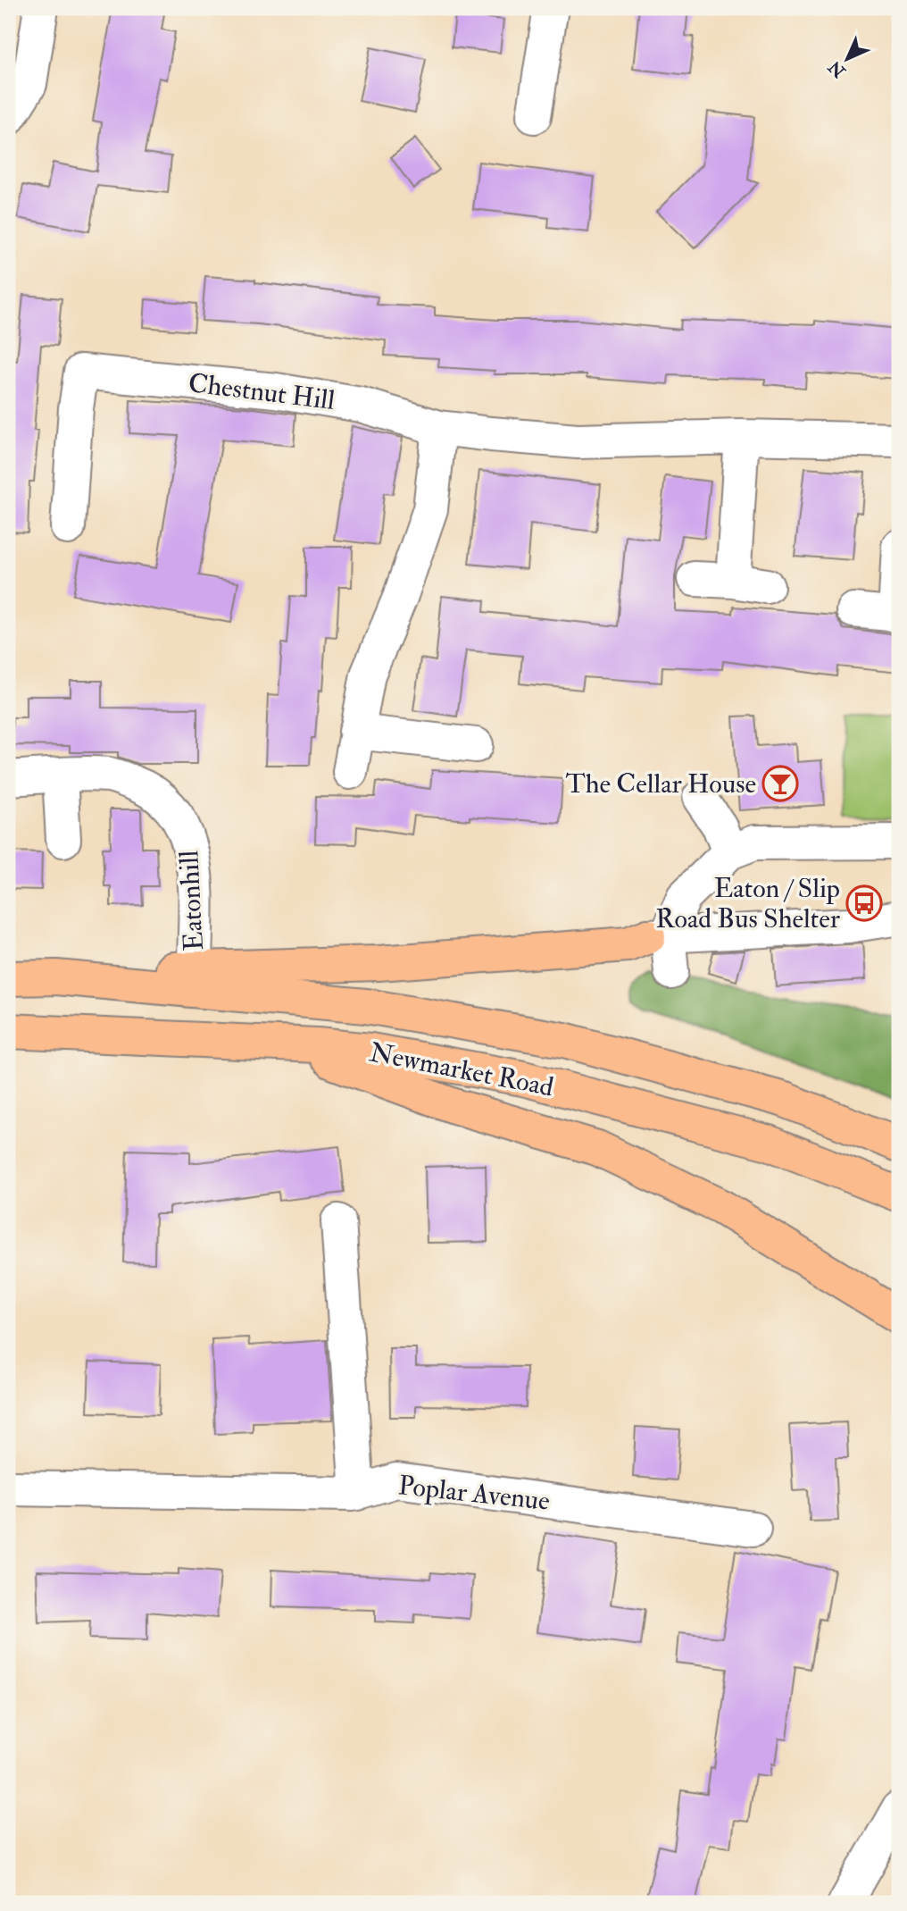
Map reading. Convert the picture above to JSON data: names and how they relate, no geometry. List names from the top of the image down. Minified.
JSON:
{"streets":{"highway":["Newmarket Road"],"street":["Chestnut Hill","Eatonhill","Poplar Avenue"]},"places":{"bar":["The Cellar House"],"bus stop":["Eaton / Slip Road Bus Shelter"]},"north":"bottom left"}
